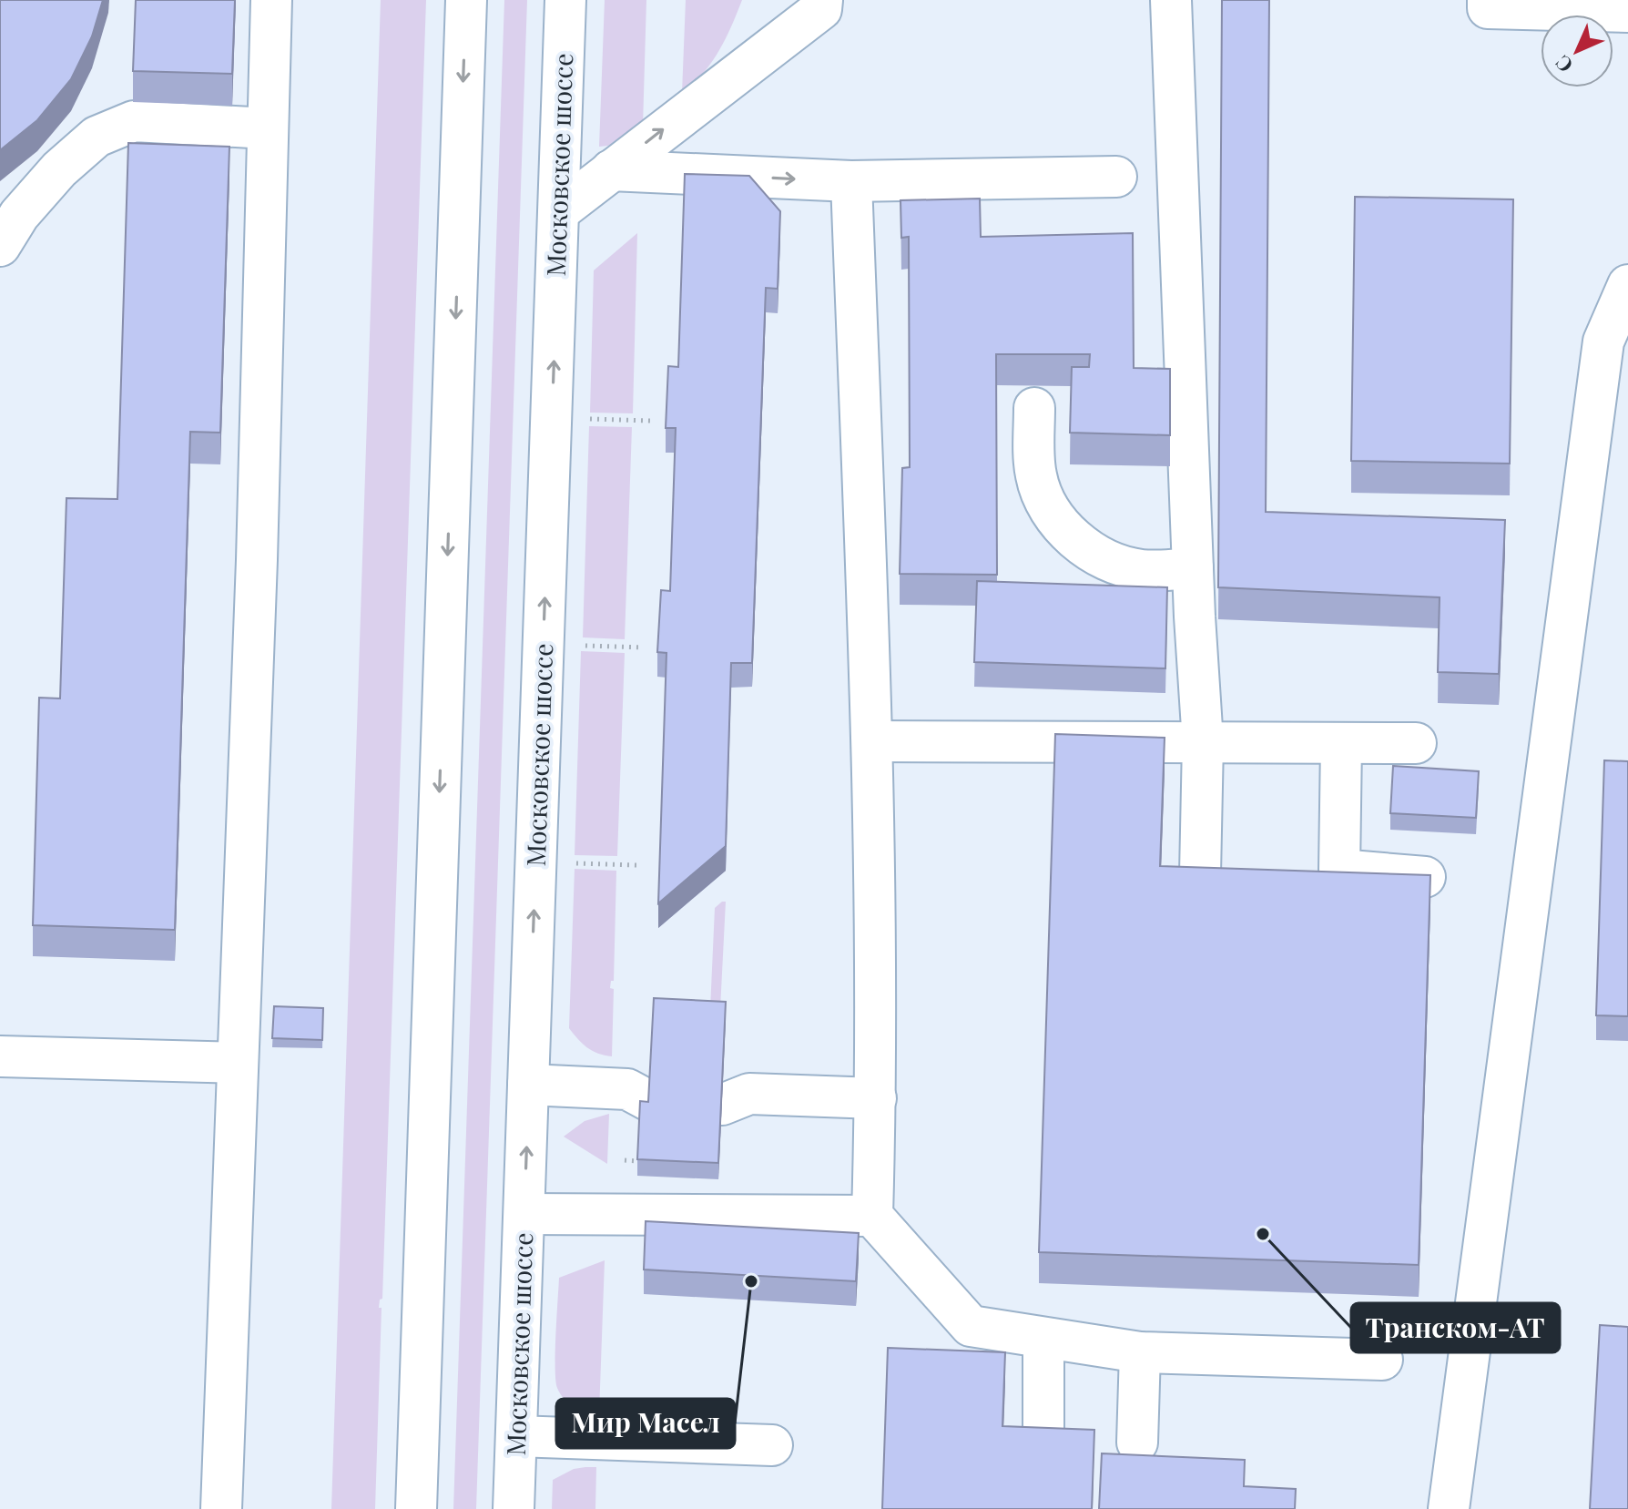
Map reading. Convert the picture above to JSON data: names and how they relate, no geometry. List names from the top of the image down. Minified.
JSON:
{"streets":{"main road":["Московское шоссе"]},"places":["Транском-АТ","Мир Масел"],"north":"bottom left"}
